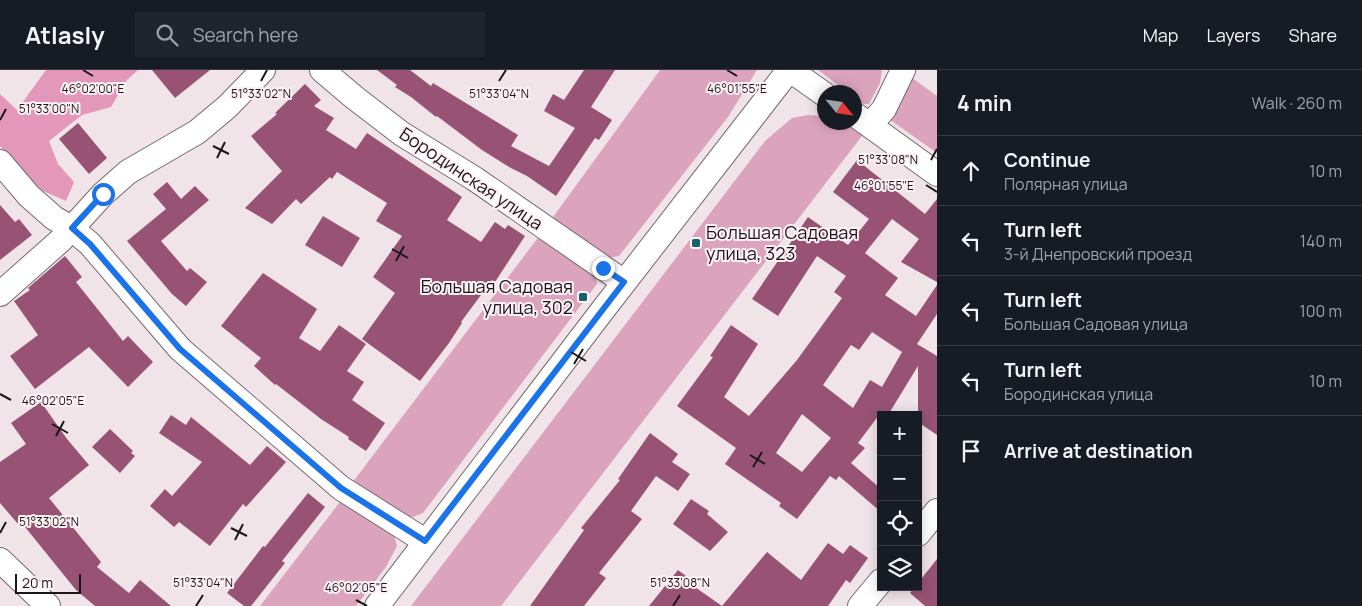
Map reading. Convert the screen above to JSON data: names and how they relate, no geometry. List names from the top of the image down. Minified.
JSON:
{"streets":{"street":["Бородинская улица"]},"places":{"transit":["Большая Садовая улица, 323","Большая Садовая улица, 302"]},"scale_bar":"20 m","north":"bottom right","page":{"header":"Atlasly","search":"Search here","nav":["Map","Layers","Share"],"heading":["4 min","Walk · 260 m"],"list":[["Continue","Полярная улица","10 m"],["Turn left","3-й Днепровский проезд","140 m"],["Turn left","Большая Садовая улица","100 m"],["Turn left","Бородинская улица","10 m"],"Arrive at destination"],"map_buttons":["+","−"],"scale":"20 m"},"coordinates":["46°02'00\"E","46°01'55\"E","51°33'02\"N","51°33'04\"N","51°33'00\"N","51°33'08\"N","46°02'05\"E"]}
